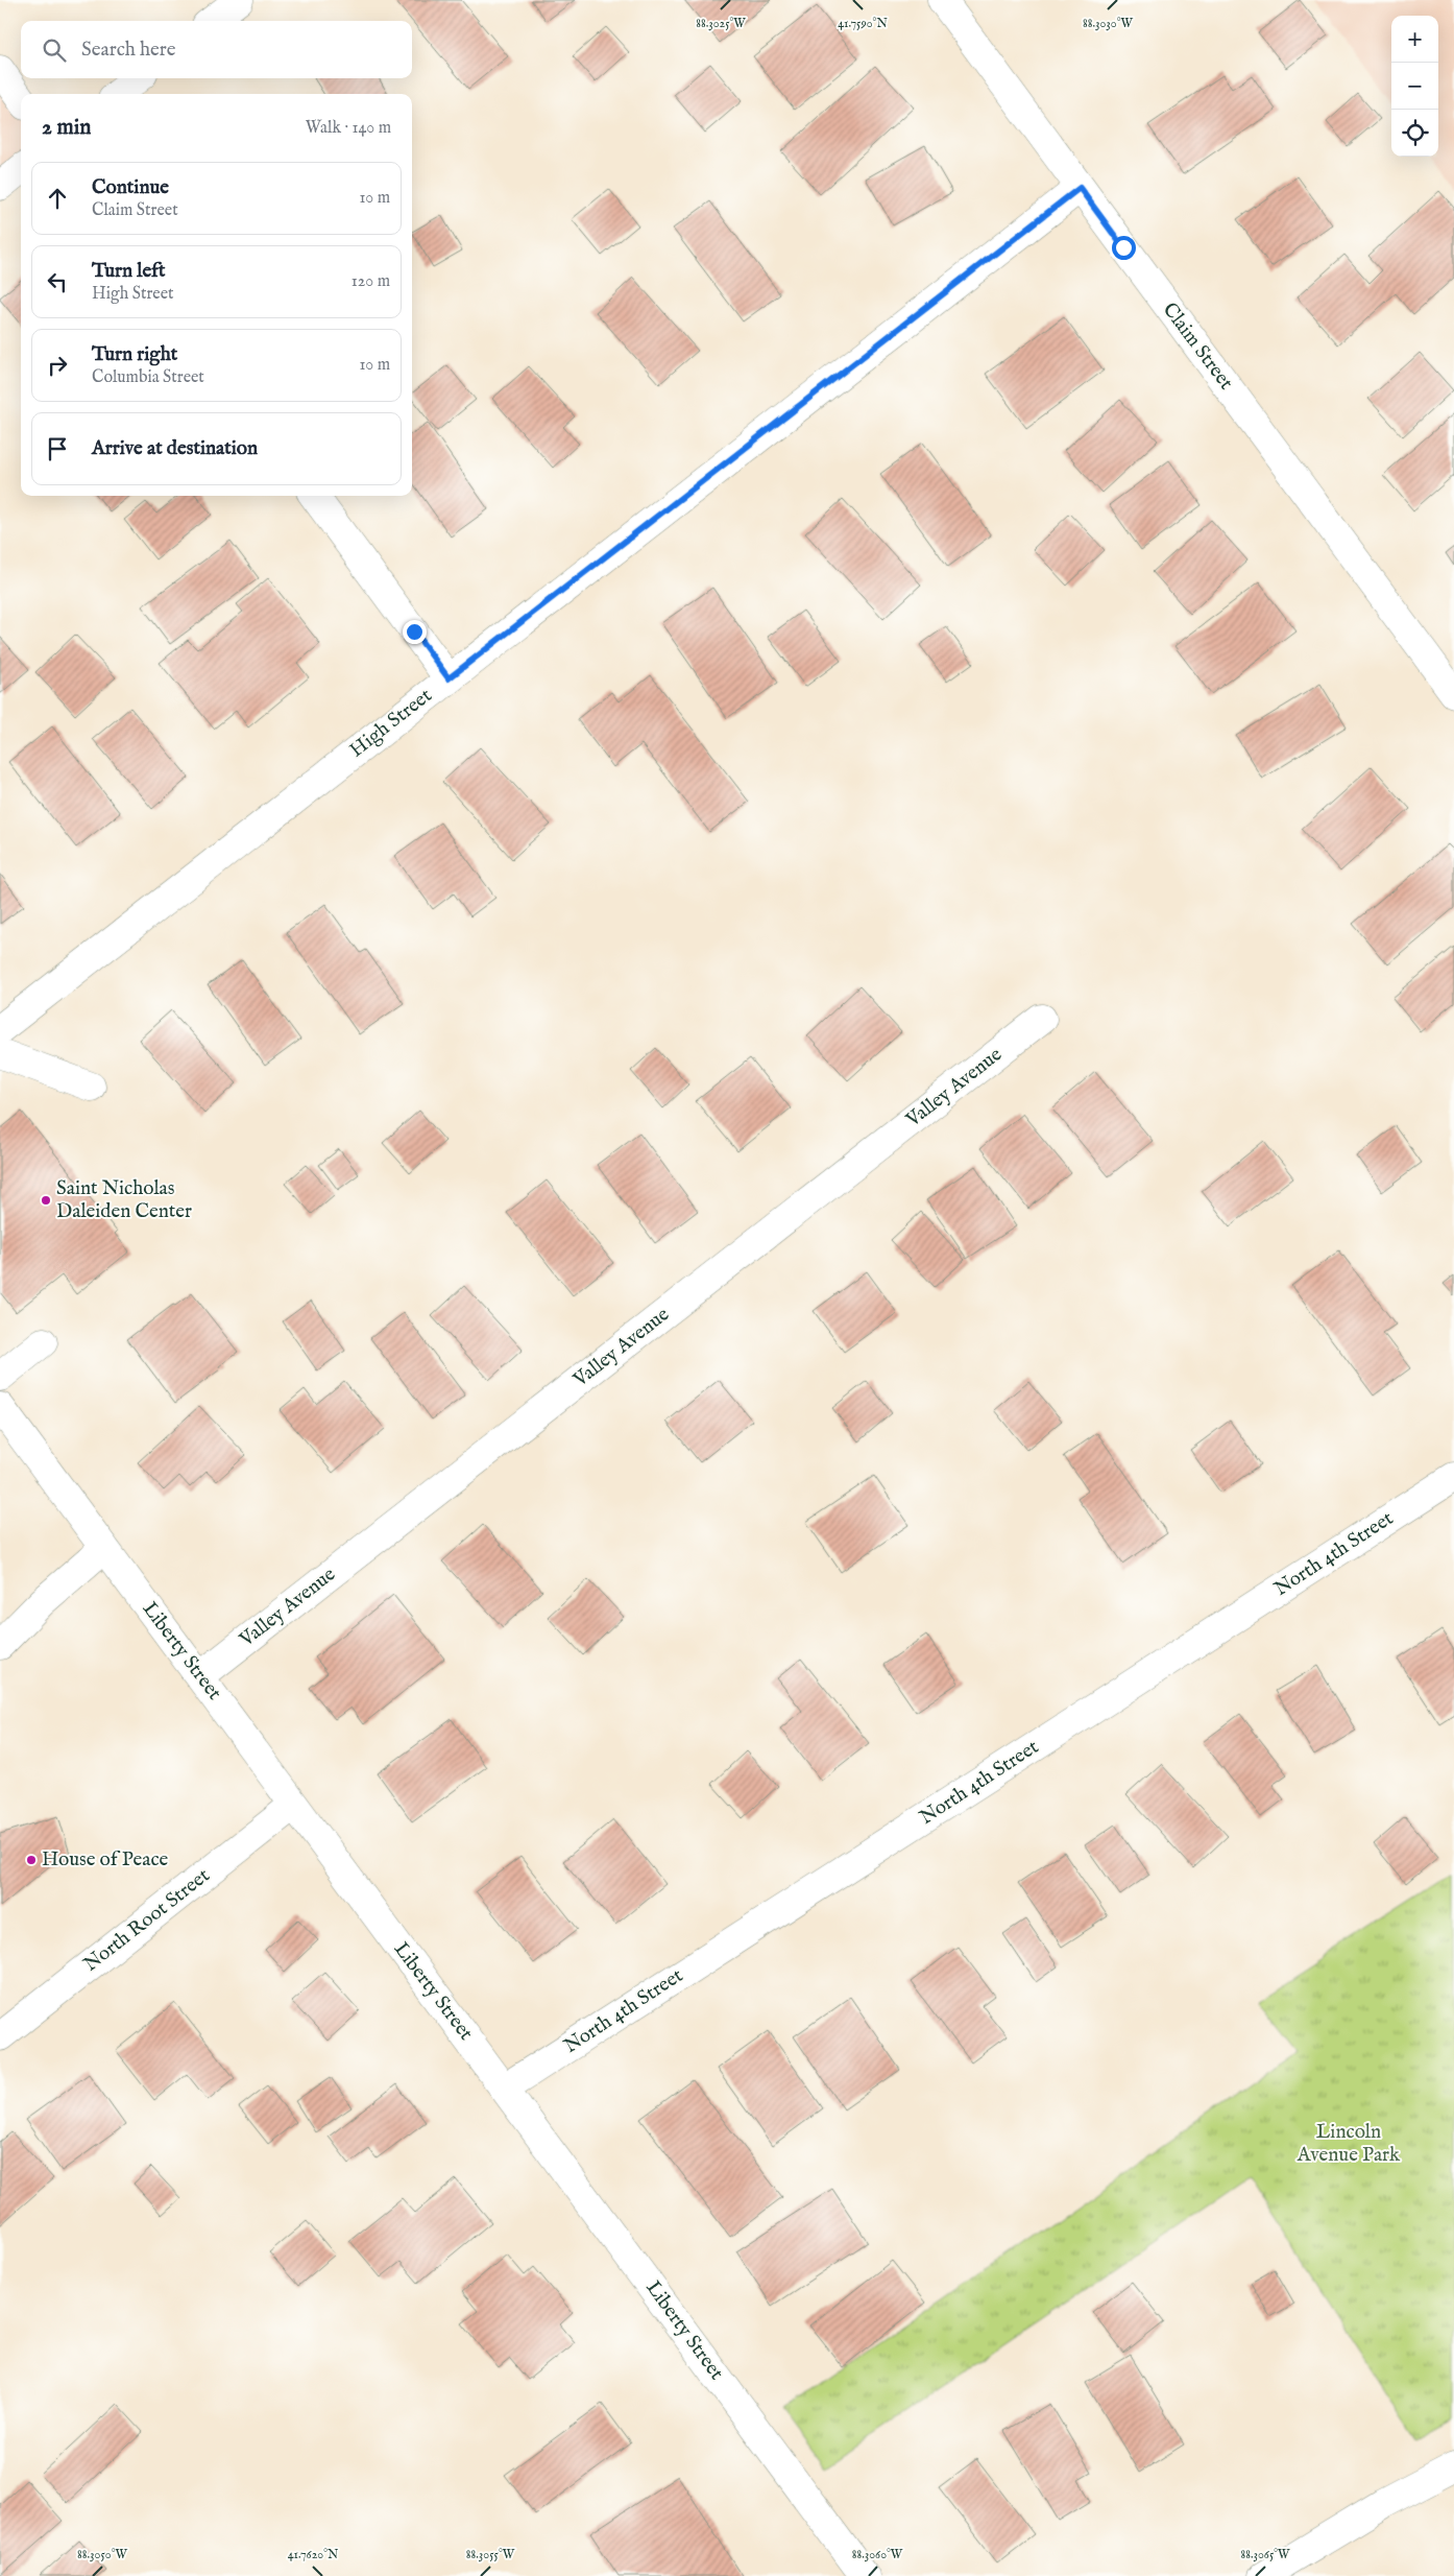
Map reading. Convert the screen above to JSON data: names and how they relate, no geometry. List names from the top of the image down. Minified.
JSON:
{"streets":{"street":["Claim Street","High Street","Valley Avenue","North 4th Street","Liberty Street","North Root Street"]},"crossings":[["Claim Street","High Street"],["Valley Avenue","Liberty Street"],["North 4th Street","Liberty Street"],["Liberty Street","North Root Street"]],"parks":["Lincoln Avenue Park"],"places":["Saint Nicholas Daleiden Center","House of Peace"],"page":{"map_buttons":["+","−"],"search":"Search here","heading":["2 min","Walk · 140 m"],"list":[["Continue","Claim Street","10 m"],["Turn left","High Street","120 m"],["Turn right","Columbia Street","10 m"],"Arrive at destination"]},"coordinates":["88.3025°W","41.7590°N","88.3030°W","88.3050°W","41.7620°N","88.3055°W","88.3060°W","88.3065°W"]}
